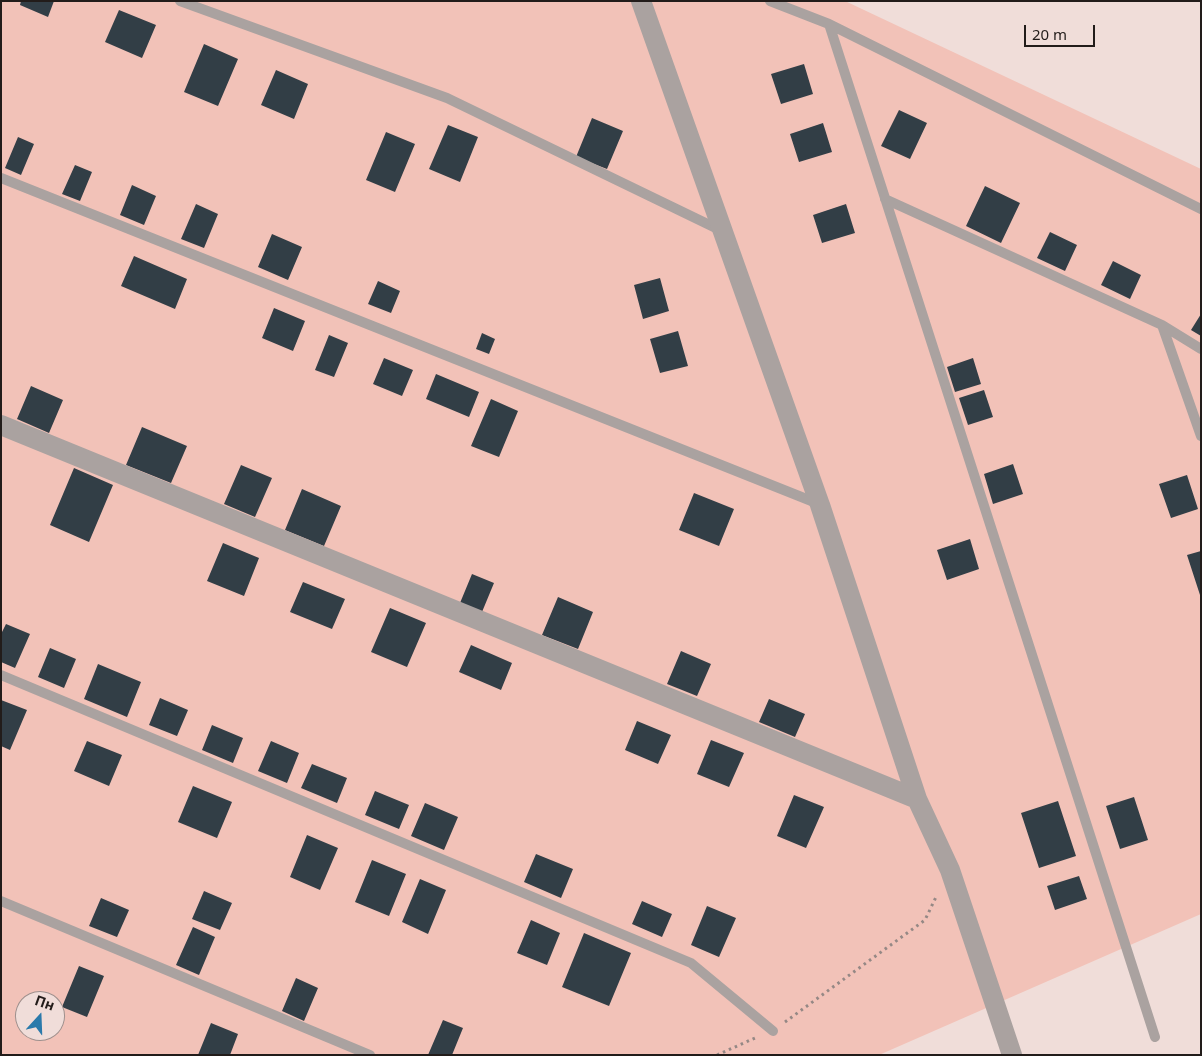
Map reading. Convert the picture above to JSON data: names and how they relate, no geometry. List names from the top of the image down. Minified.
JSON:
{"scale_bar":"20 m","north":"top"}
